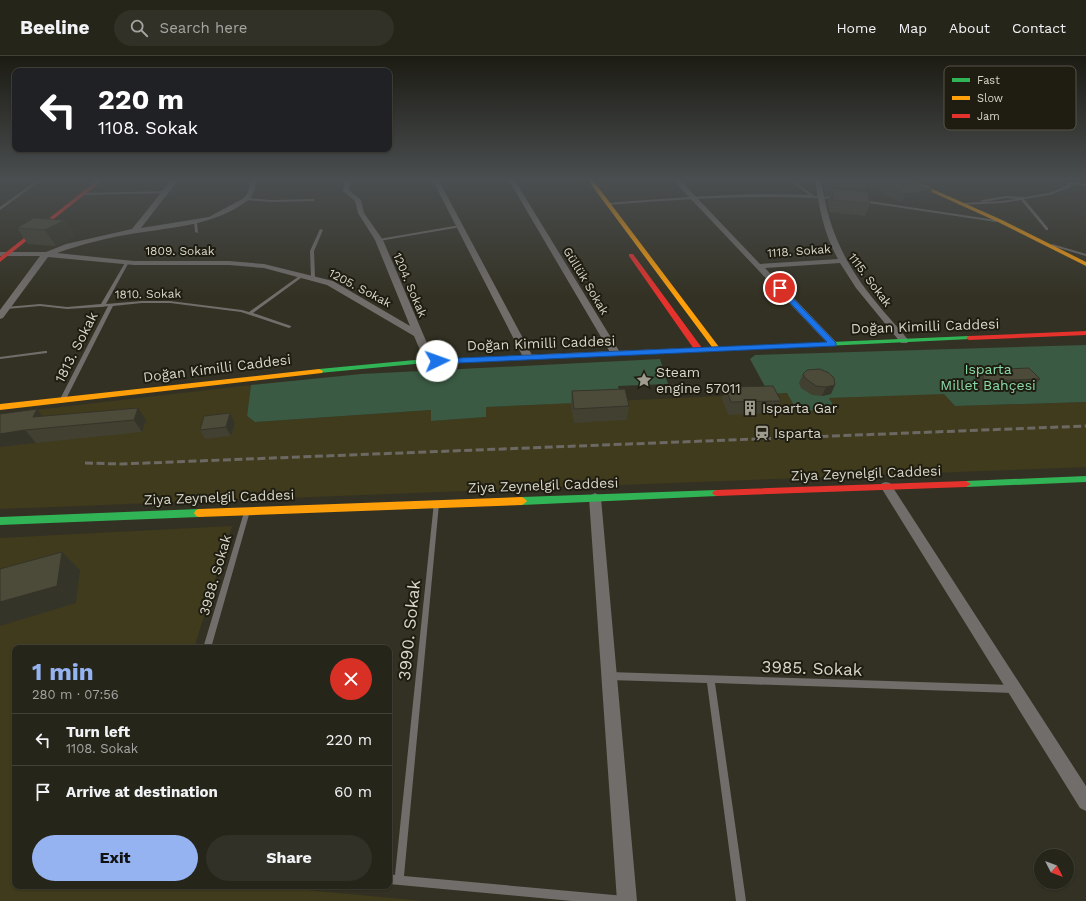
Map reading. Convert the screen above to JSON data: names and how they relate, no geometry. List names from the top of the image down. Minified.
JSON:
{"streets":{"main road":["Doğan Kimilli Caddesi","Ziya Zeynelgil Caddesi"],"street":["1809. Sokak","1118. Sokak","1115. Sokak","Güllük Sokak","1204. Sokak","1205. Sokak"],"lane":["1810. Sokak","1813. Sokak","3988. Sokak","3990. Sokak","3985. Sokak"]},"crossings":[["1809. Sokak","1205. Sokak"],["1809. Sokak","1813. Sokak"],["1118. Sokak","1115. Sokak"],["1115. Sokak","Doğan Kimilli Caddesi"],["Güllük Sokak","Doğan Kimilli Caddesi"],["1204. Sokak","1205. Sokak"],["1204. Sokak","Doğan Kimilli Caddesi"],["1810. Sokak","1813. Sokak"],["Doğan Kimilli Caddesi","1813. Sokak"],["Ziya Zeynelgil Caddesi","3988. Sokak"],["Ziya Zeynelgil Caddesi","3990. Sokak"]],"parks":["Isparta Millet Bahçesi"],"places":{"place":["Steam engine 57011"],"building":["Isparta Gar"],"station":["Isparta"]},"legend":["Fast","Slow","Jam"],"north":"bottom right","page":{"header":"Beeline","search":"Search here","nav":["Home","Map","About","Contact"],"turn":["220 m","1108. Sokak"],"heading":["1 min","280 m · 07:56"],"list":[{"name":"Turn left","note":"1108. Sokak","value":"220 m"},{"name":"Arrive at destination","value":"60 m"}],"buttons":["Exit","Share"]}}
